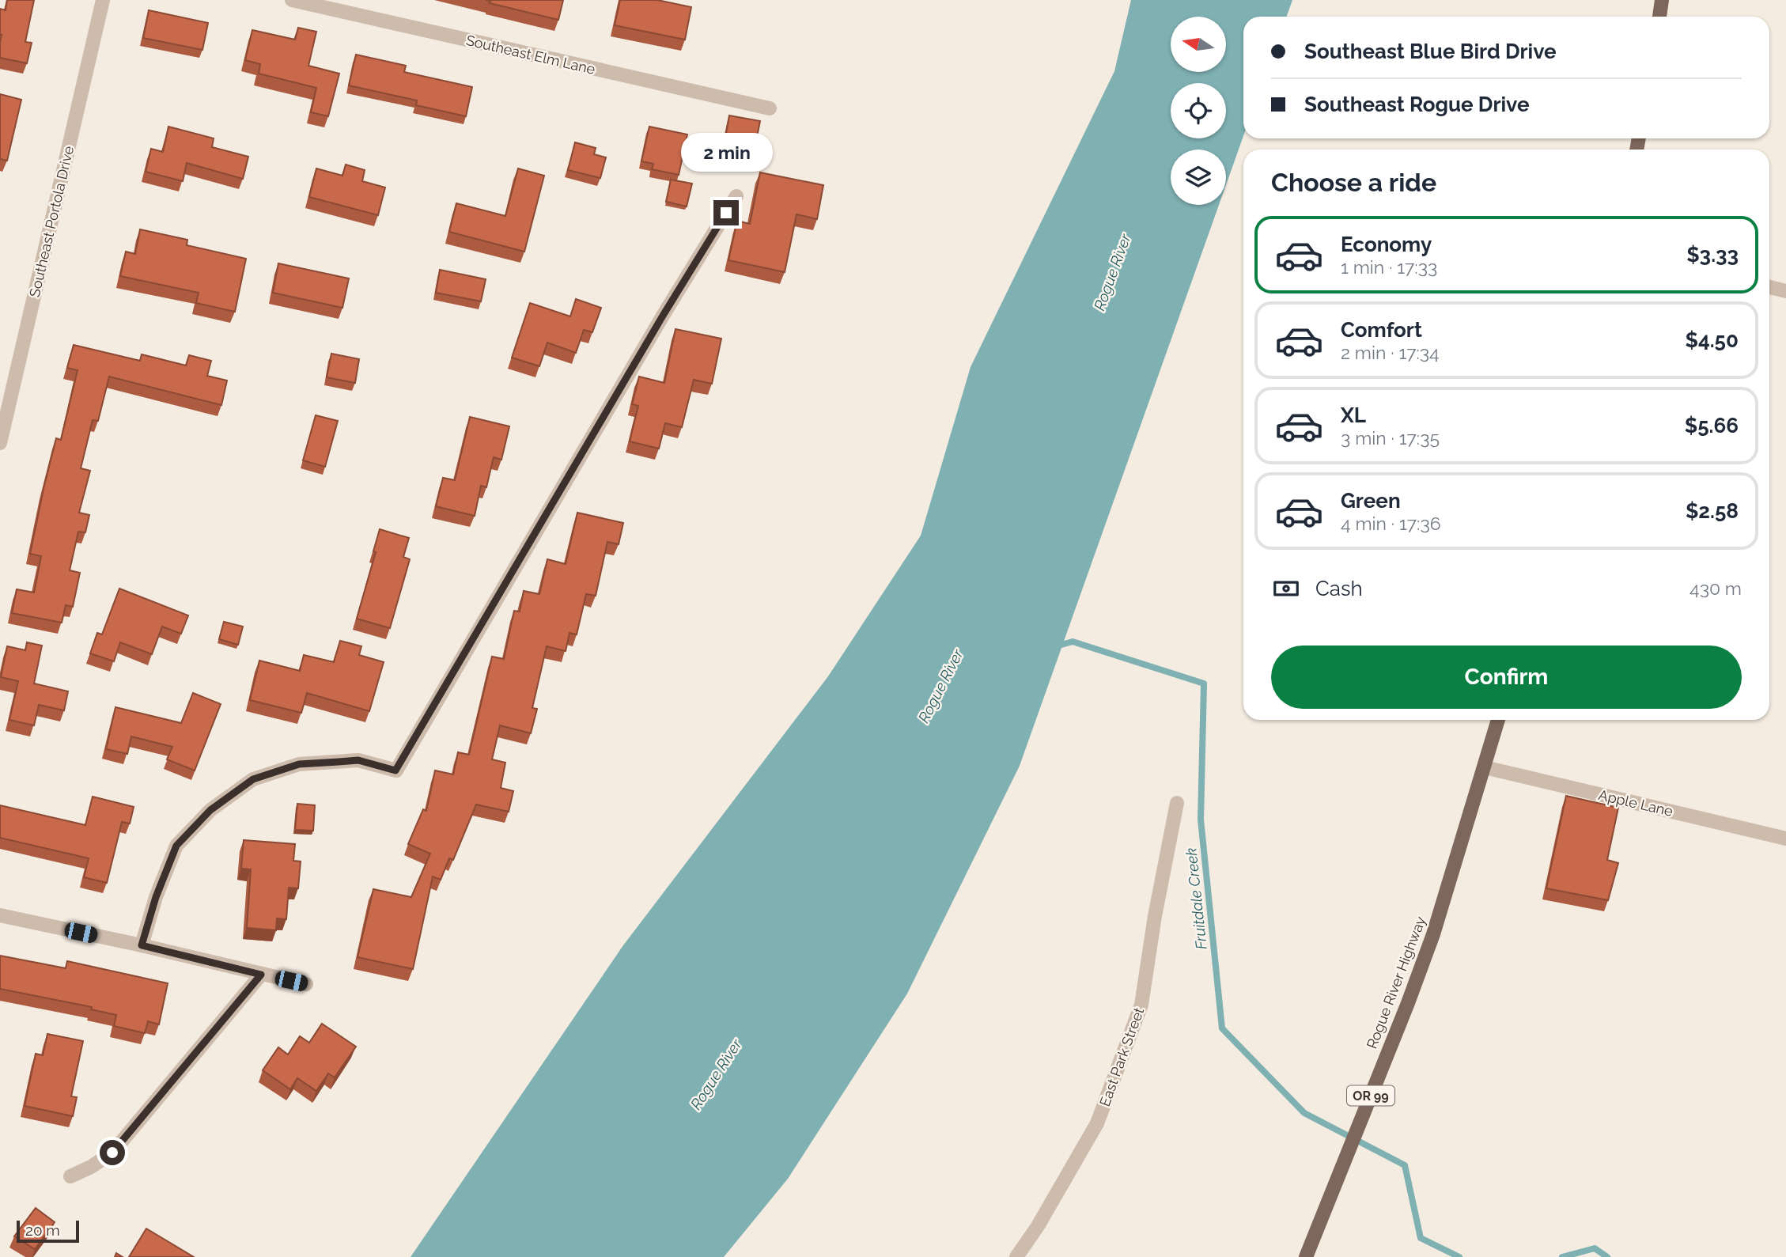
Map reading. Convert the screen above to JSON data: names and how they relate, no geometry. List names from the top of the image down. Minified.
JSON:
{"streets":{"main road":["Rogue River Highway","OR 99"],"street":["Southeast Elm Lane","Southeast Portola Drive","Apple Lane","East Park Street"]},"crossings":[["Apple Lane","Rogue River Highway"]],"water":["Rogue River","Fruitdale Creek"],"scale_bar":"20 m","north":"left","page":{"banner":["Southeast Blue Bird Drive","Southeast Rogue Drive"],"bubble":"2 min","heading":"Choose a ride","list":[{"name":"Economy","note":"1 min · 17:33","value":"$3.33"},{"name":"Comfort","note":"2 min · 17:34","value":"$4.50"},{"name":"XL","note":"3 min · 17:35","value":"$5.66"},{"name":"Green","note":"4 min · 17:36","value":"$2.58"}],"pay":["Cash","430 m"],"buttons":"Confirm","scale":"20 m"}}
